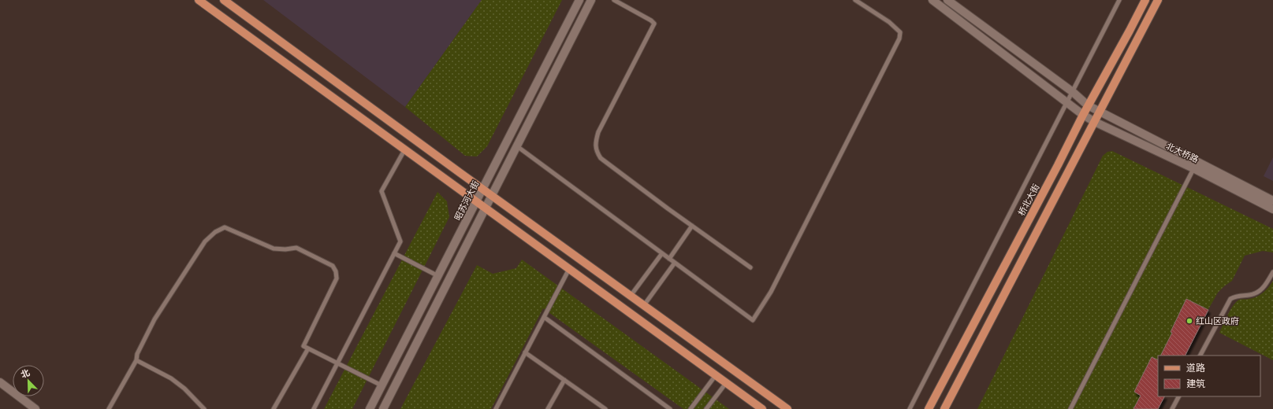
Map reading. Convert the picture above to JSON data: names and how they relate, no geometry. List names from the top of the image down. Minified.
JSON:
{"streets":{"main road":["桥北大街"],"street":["北大桥路","昭苏河大街"]},"crossings":[["北大桥路","桥北大街"]],"places":["红山区政府"],"legend":["道路","建筑"],"north":"top left"}
